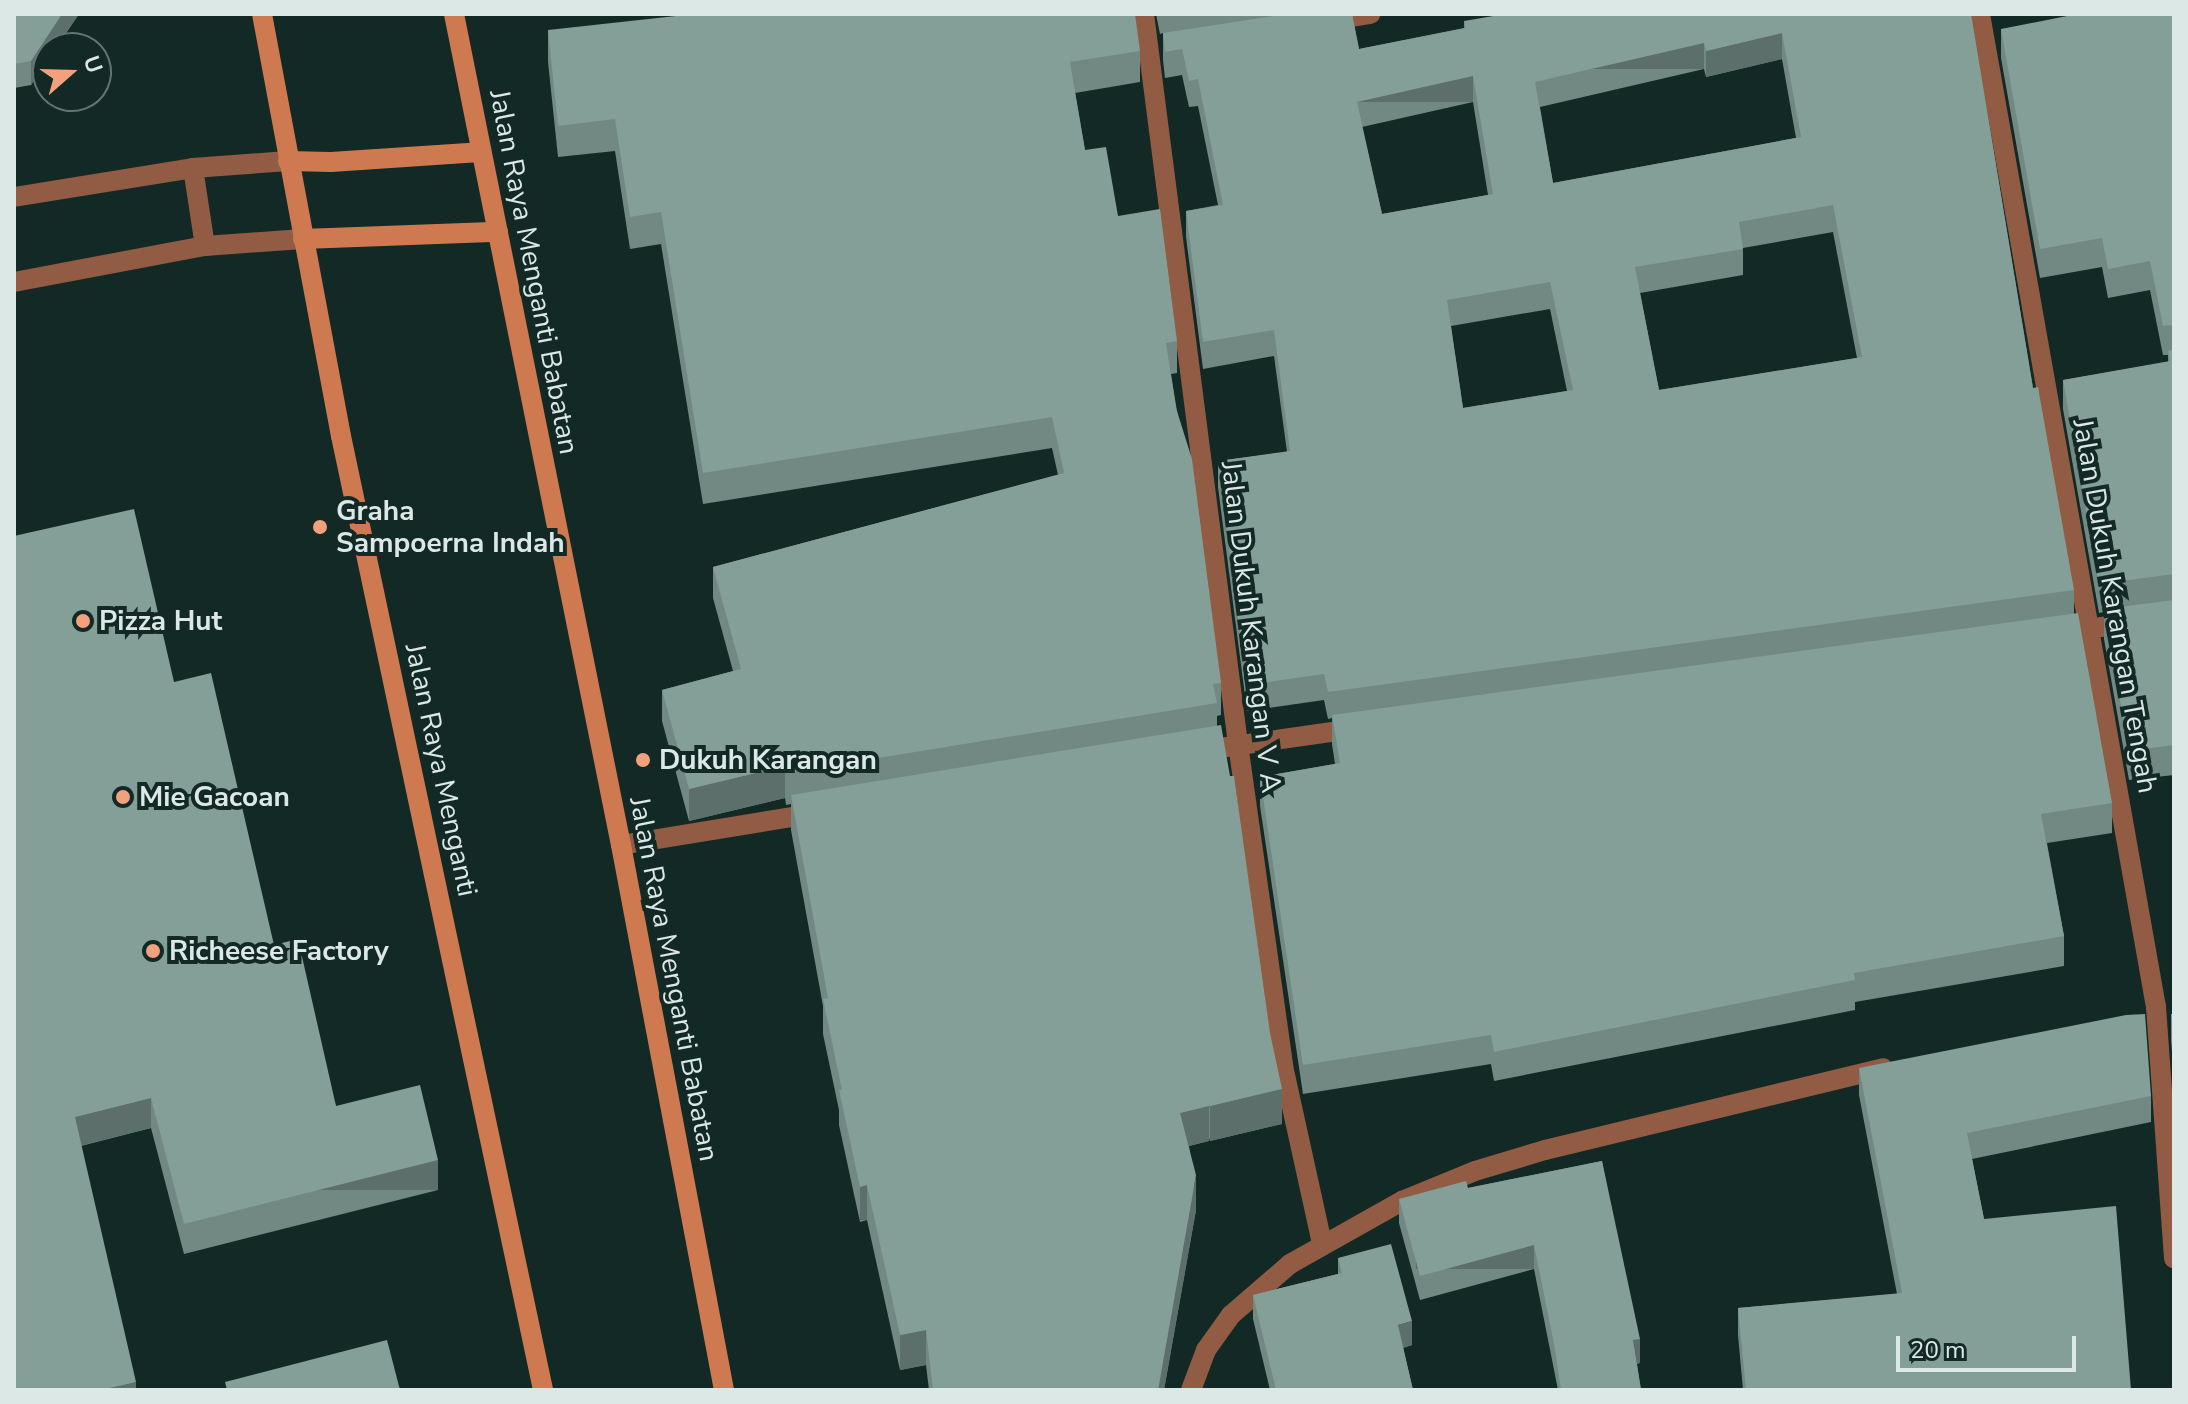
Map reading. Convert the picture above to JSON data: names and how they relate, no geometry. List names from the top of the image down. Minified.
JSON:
{"streets":{"main road":["Jalan Raya Menganti Babatan","Jalan Raya Menganti"],"street":["Jalan Dukuh Karangan Tengah","Jalan Dukuh Karangan V A"]},"places":["Graha Sampoerna Indah","Pizza Hut","Dukuh Karangan","Mie Gacoan","Richeese Factory"],"scale_bar":"20 m","north":"right"}
